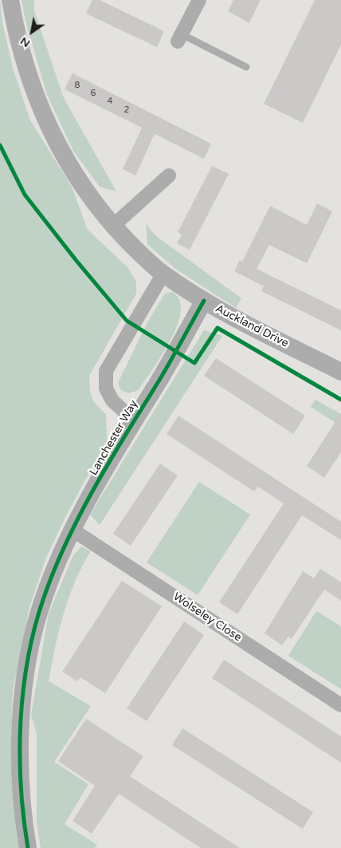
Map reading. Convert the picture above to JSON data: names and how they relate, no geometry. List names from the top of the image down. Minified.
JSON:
{"streets":{"street":["Auckland Drive","Lanchester Way","Wolseley Close"]},"crossings":[["Auckland Drive","Lanchester Way"],["Lanchester Way","Wolseley Close"]],"house_numbers":["8","6","4","2"],"north":"bottom left"}
